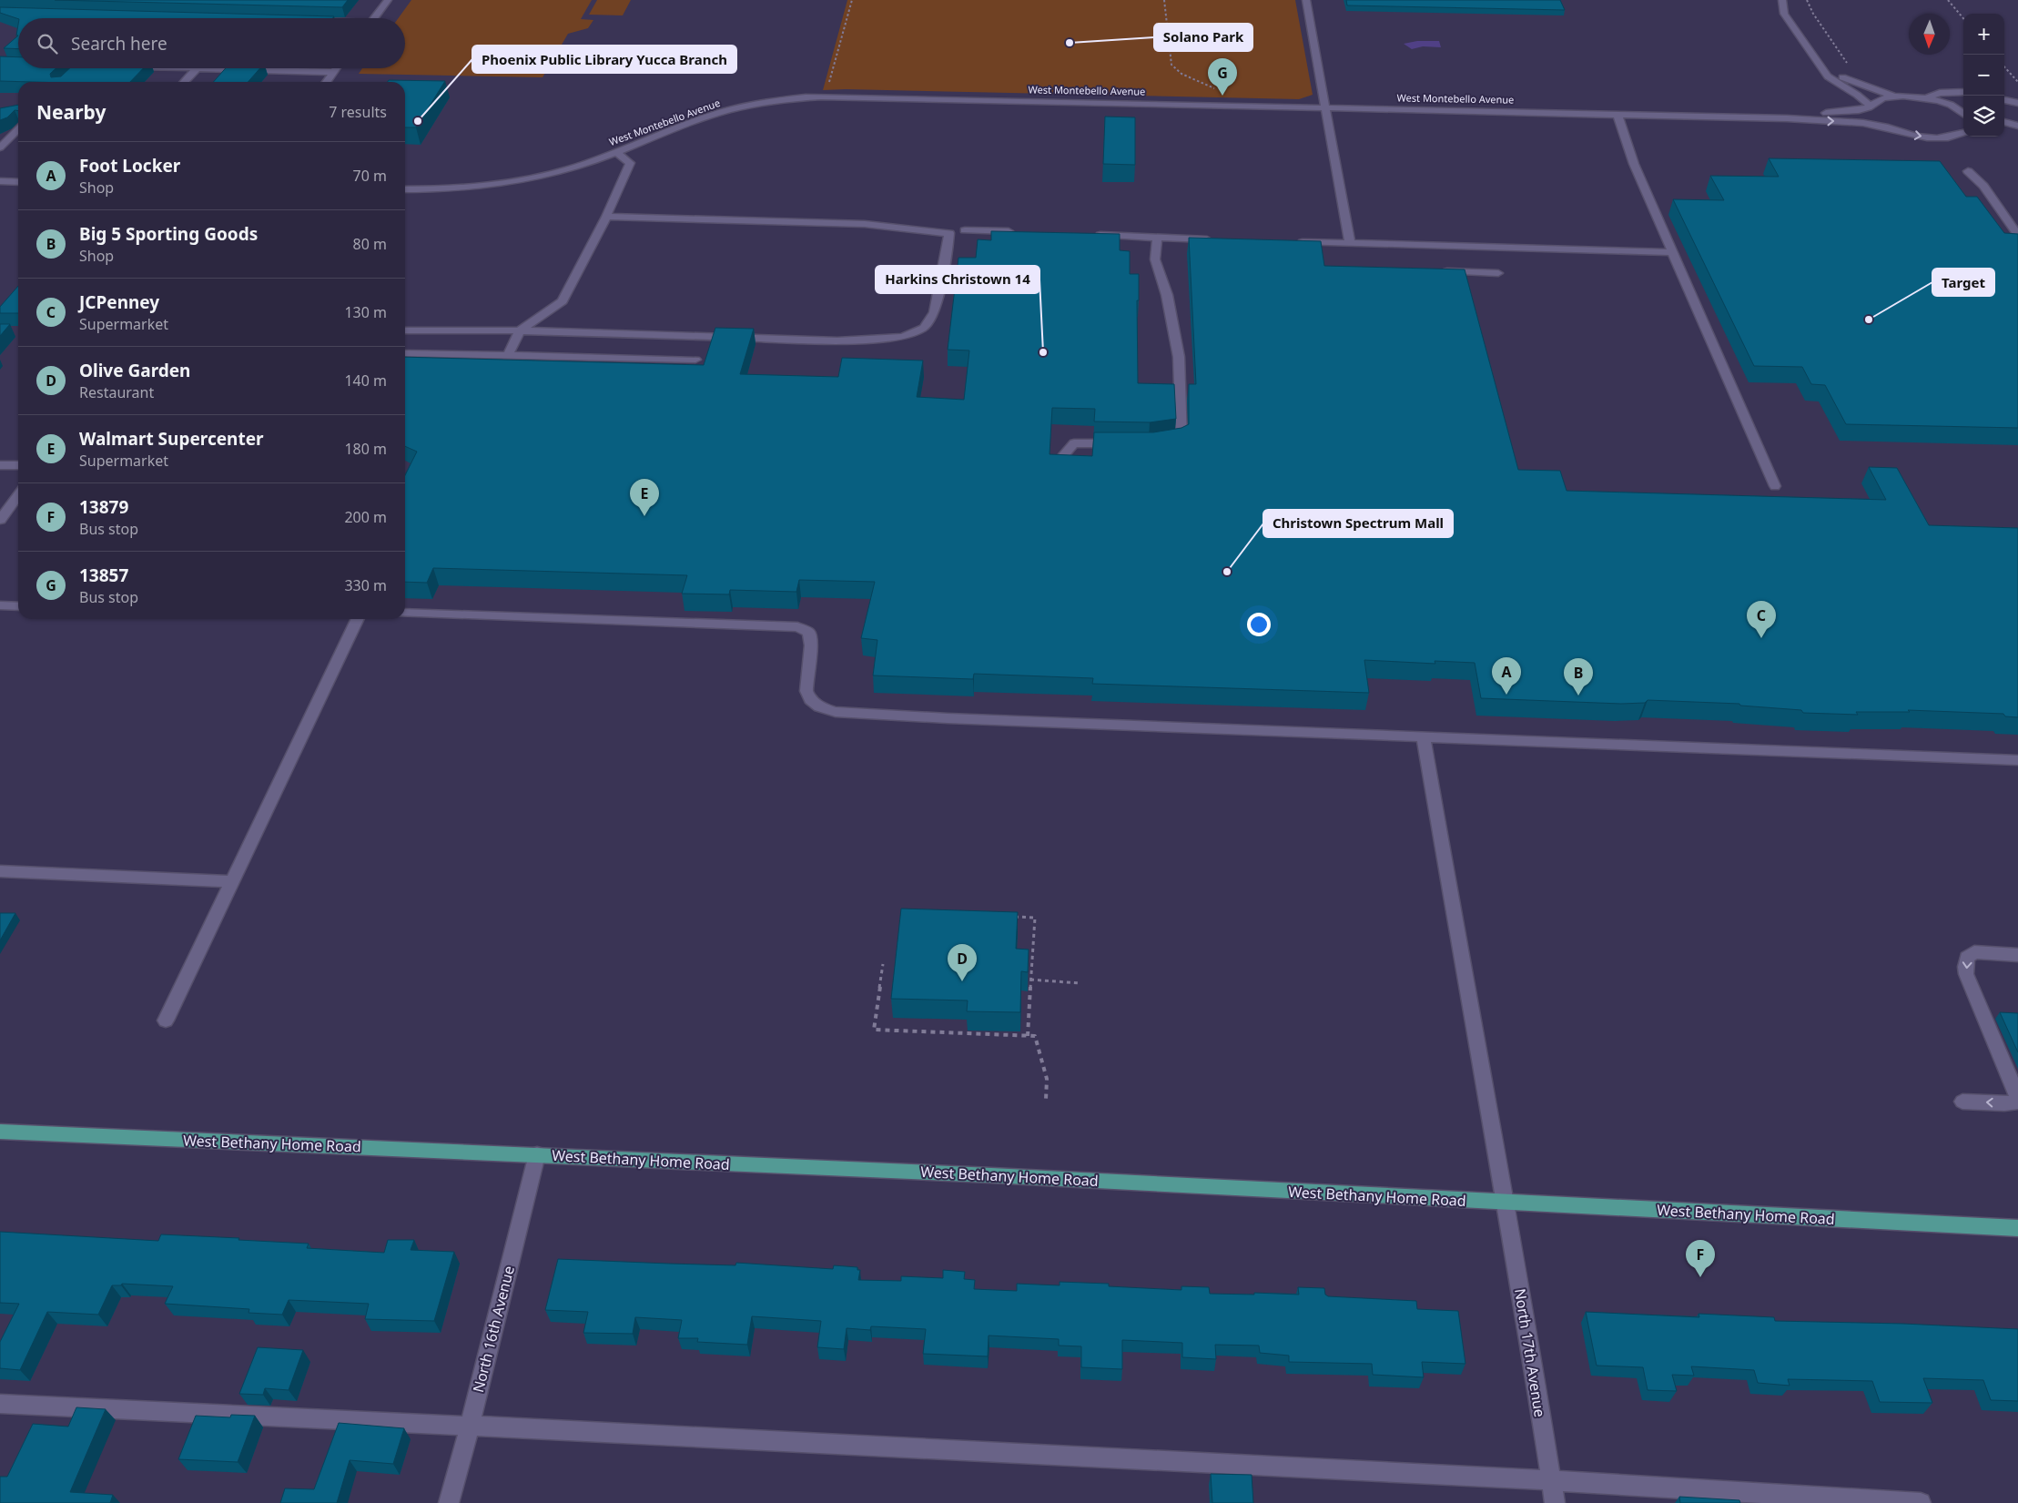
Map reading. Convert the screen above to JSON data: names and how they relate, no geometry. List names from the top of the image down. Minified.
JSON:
{"streets":{"main road":["West Bethany Home Road"],"street":["West Montebello Avenue","North 16th Avenue","North 17th Avenue"]},"crossings":[["West Bethany Home Road","North 16th Avenue"],["West Bethany Home Road","North 17th Avenue"]],"places":["Solano Park","Phoenix Public Library Yucca Branch","Target","Harkins Christown 14","Christown Spectrum Mall"],"north":"bottom","page":{"map_buttons":["+","−"],"search":"Search here","pins":["G","E","C","A","B","D","F"],"heading":["Nearby","7 results"],"list":[{"mark":"A","name":"Foot Locker","note":"Shop","value":"70 m"},{"mark":"B","name":"Big 5 Sporting Goods","note":"Shop","value":"80 m"},{"mark":"C","name":"JCPenney","note":"Supermarket","value":"130 m"},{"mark":"D","name":"Olive Garden","note":"Restaurant","value":"140 m"},{"mark":"E","name":"Walmart Supercenter","note":"Supermarket","value":"180 m"},{"mark":"F","name":"13879","note":"Bus stop","value":"200 m"},{"mark":"G","name":"13857","note":"Bus stop","value":"330 m"}]}}
